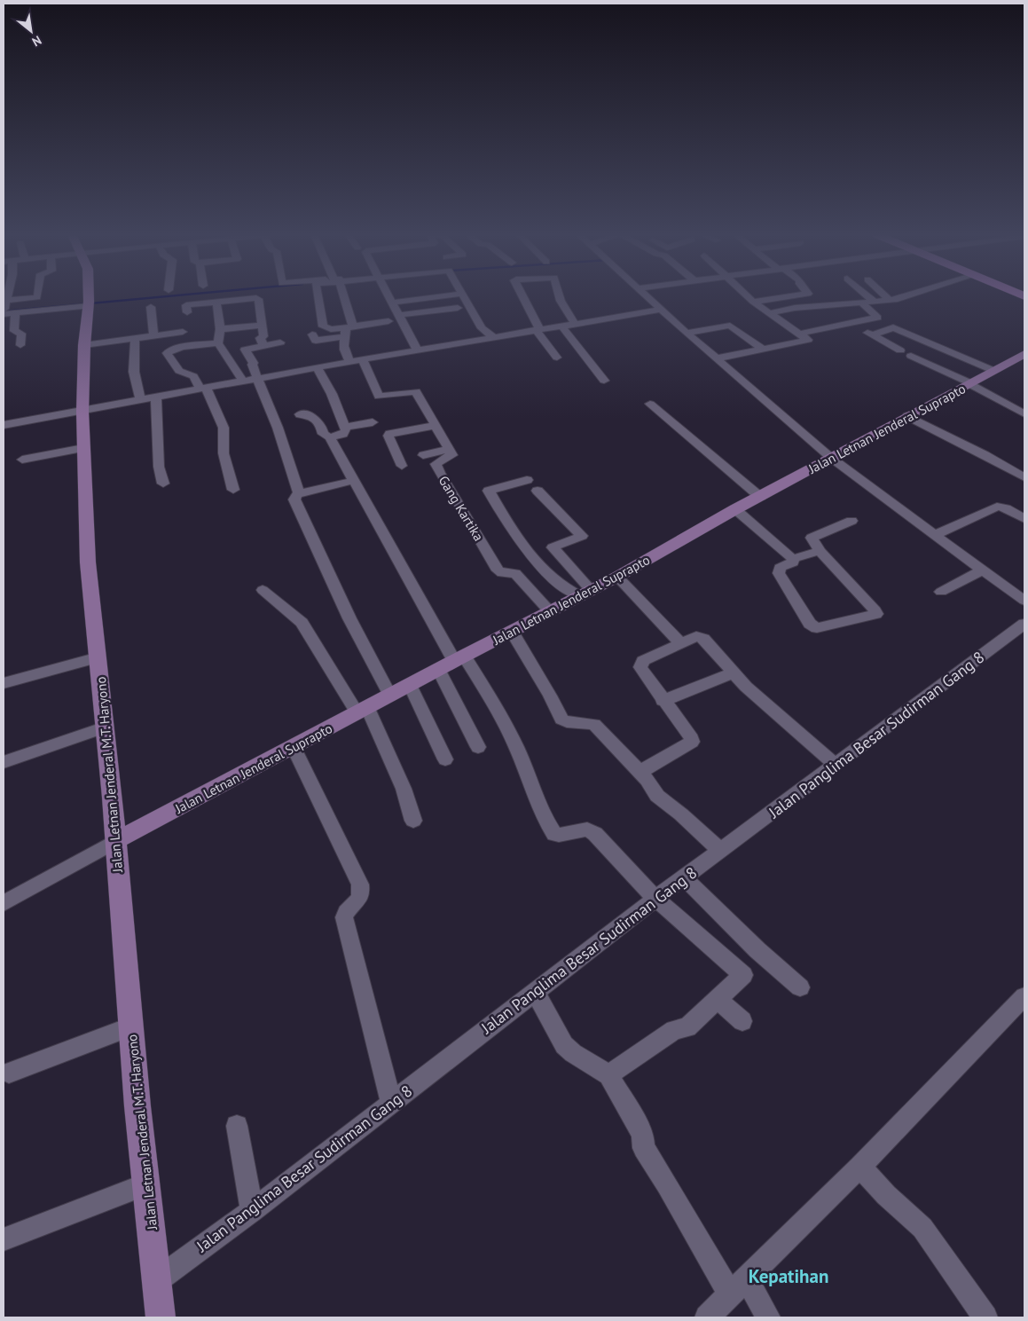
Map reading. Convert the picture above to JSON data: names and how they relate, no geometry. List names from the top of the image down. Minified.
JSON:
{"streets":{"main road":["Jalan Letnan Jenderal Suprapto","Jalan Letnan Jenderal M.T. Haryono"],"street":["Gang Kartika","Jalan Panglima Besar Sudirman Gang 8"]},"crossings":[["Jalan Letnan Jenderal Suprapto","Gang Kartika"],["Jalan Letnan Jenderal Suprapto","Jalan Letnan Jenderal M.T. Haryono"],["Jalan Panglima Besar Sudirman Gang 8","Jalan Letnan Jenderal M.T. Haryono"]],"districts":["Kepatihan"],"north":"bottom right"}
